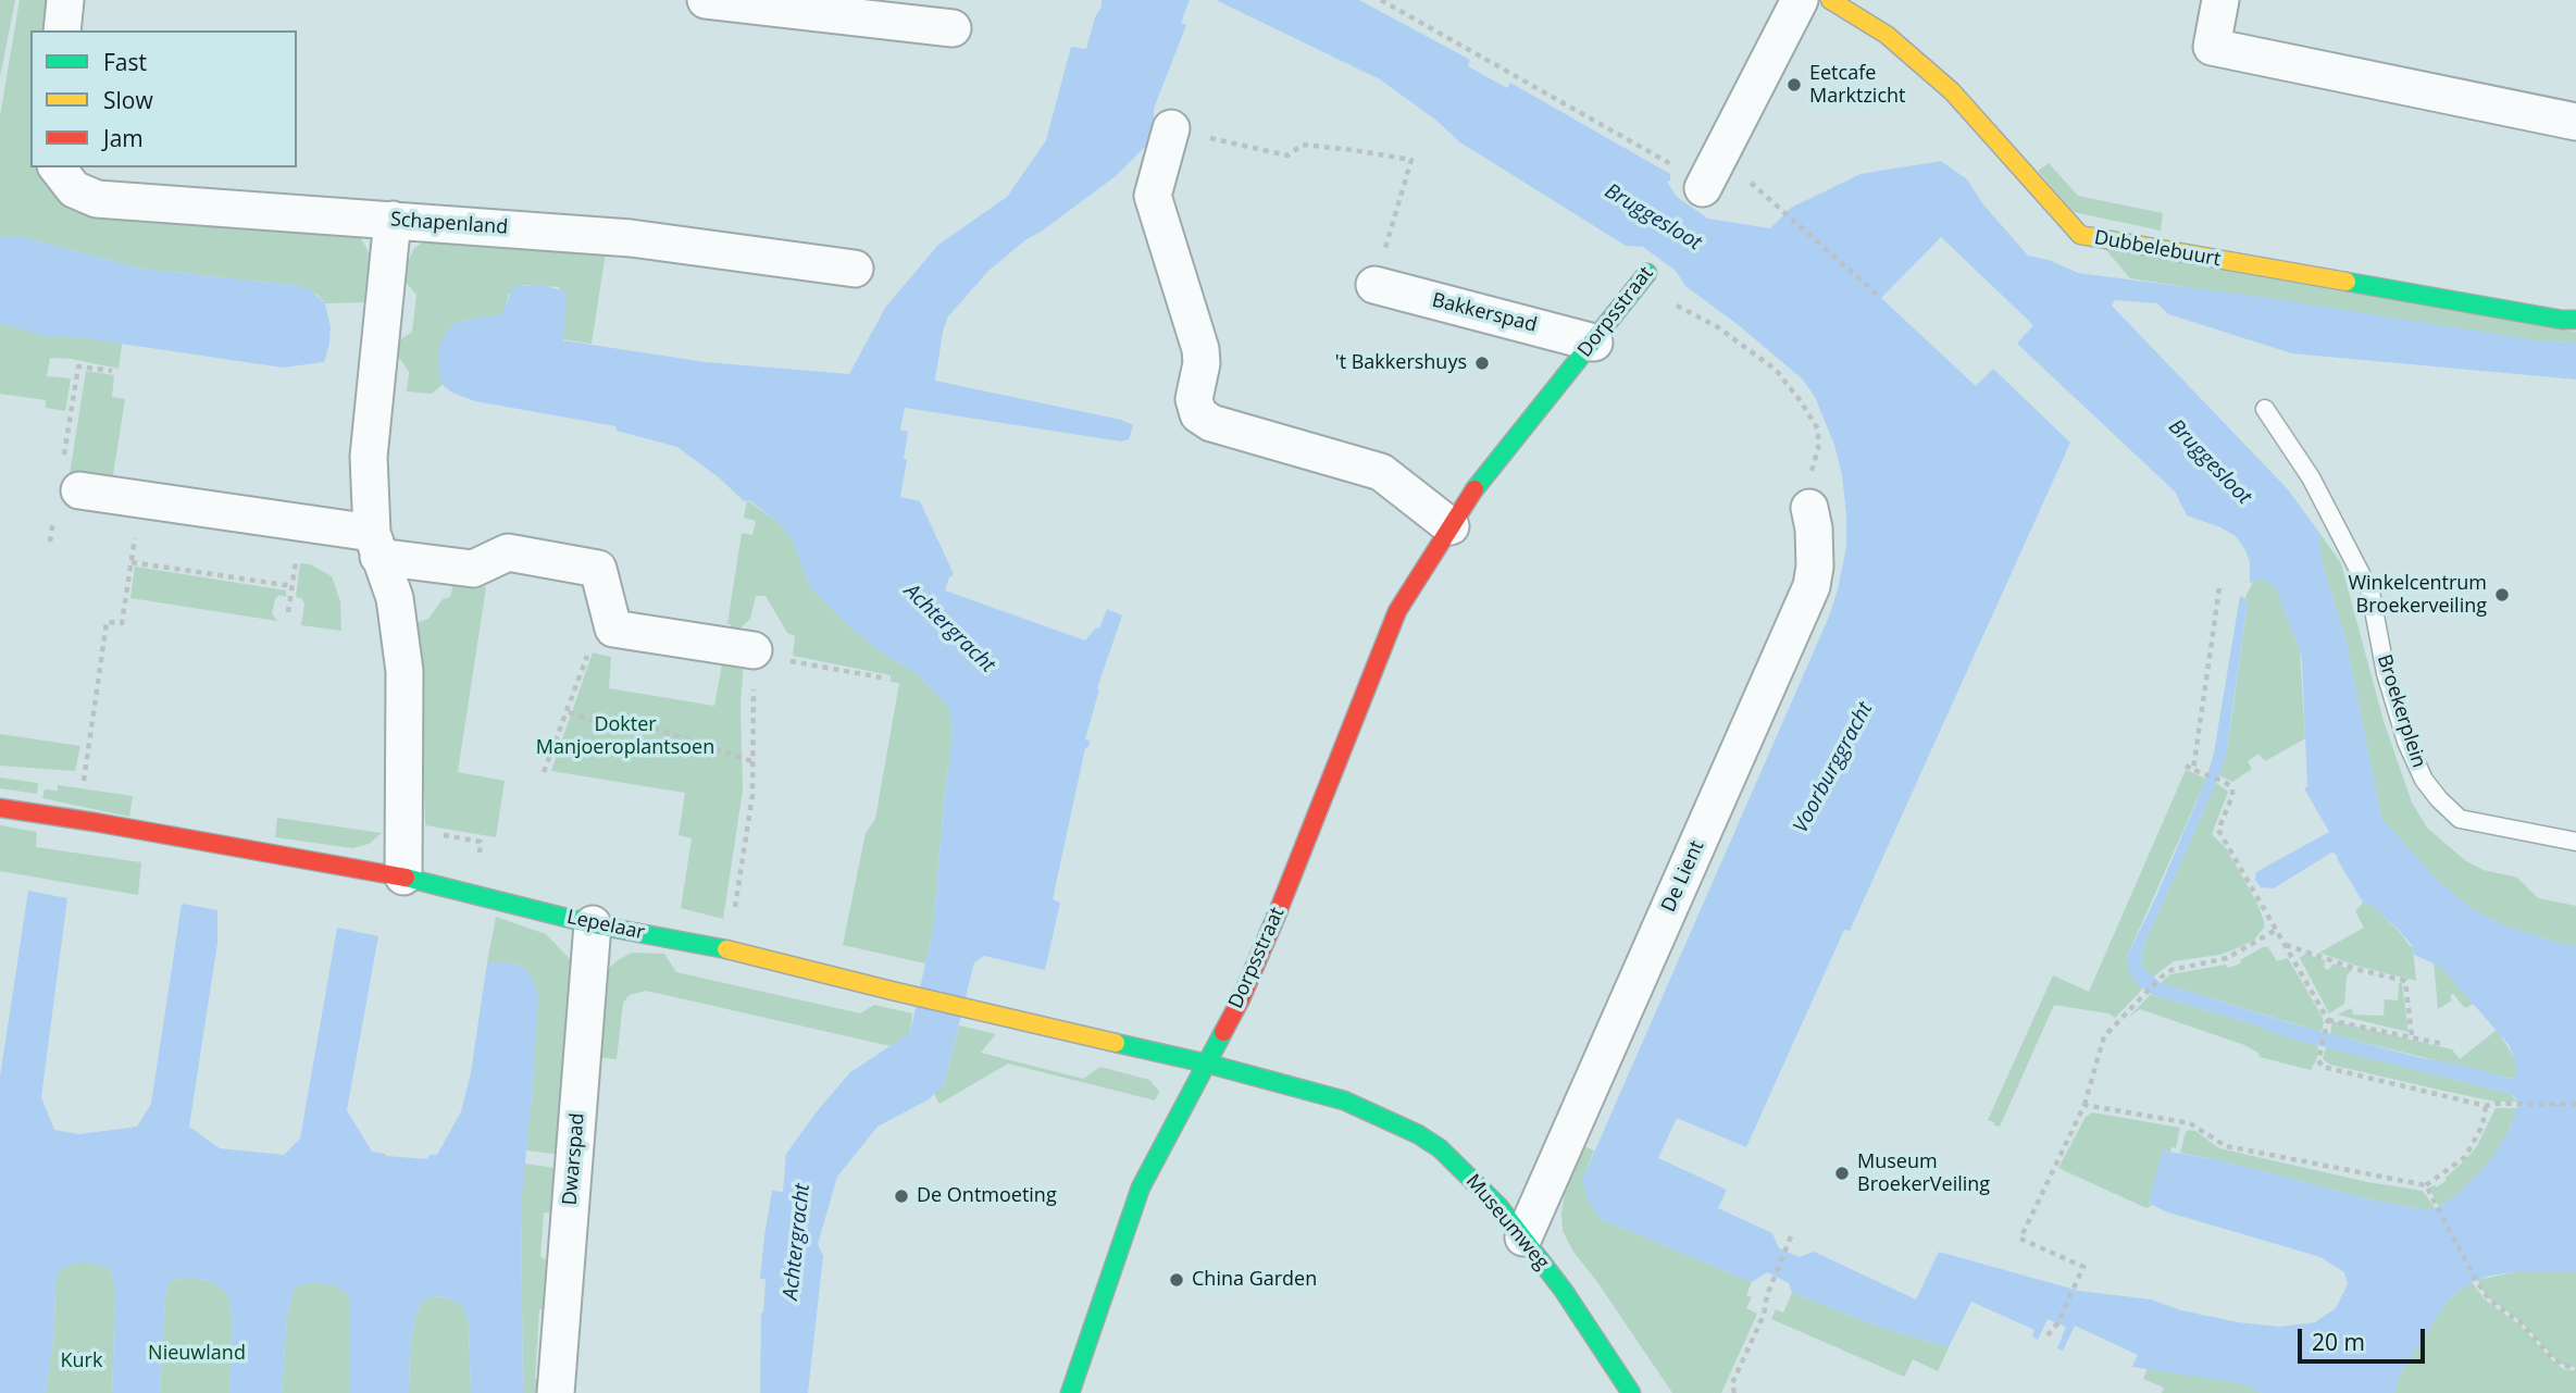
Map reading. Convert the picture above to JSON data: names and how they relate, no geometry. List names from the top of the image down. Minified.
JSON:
{"streets":{"street":["Schapenland","Dubbelebuurt","Dorpsstraat","Bakkerspad","De Lient","Lepelaar","Dwarspad","Museumweg"],"lane":["Broekerplein"]},"crossings":[["Dorpsstraat","Bakkerspad"],["Dorpsstraat","Lepelaar"],["Dorpsstraat","Museumweg"],["De Lient","Museumweg"],["Lepelaar","Dwarspad"],["Lepelaar","Museumweg"]],"water":["Bruggesloot","Achtergracht","Voorburggracht"],"parks":["Dokter Manjoeroplantsoen","Nieuwland","Kurk"],"places":["Eetcafe Marktzicht","'t Bakkershuys","Winkelcentrum Broekerveiling","Museum BroekerVeiling","De Ontmoeting","China Garden"],"legend":["Fast","Slow","Jam"],"scale_bar":"20 m"}
